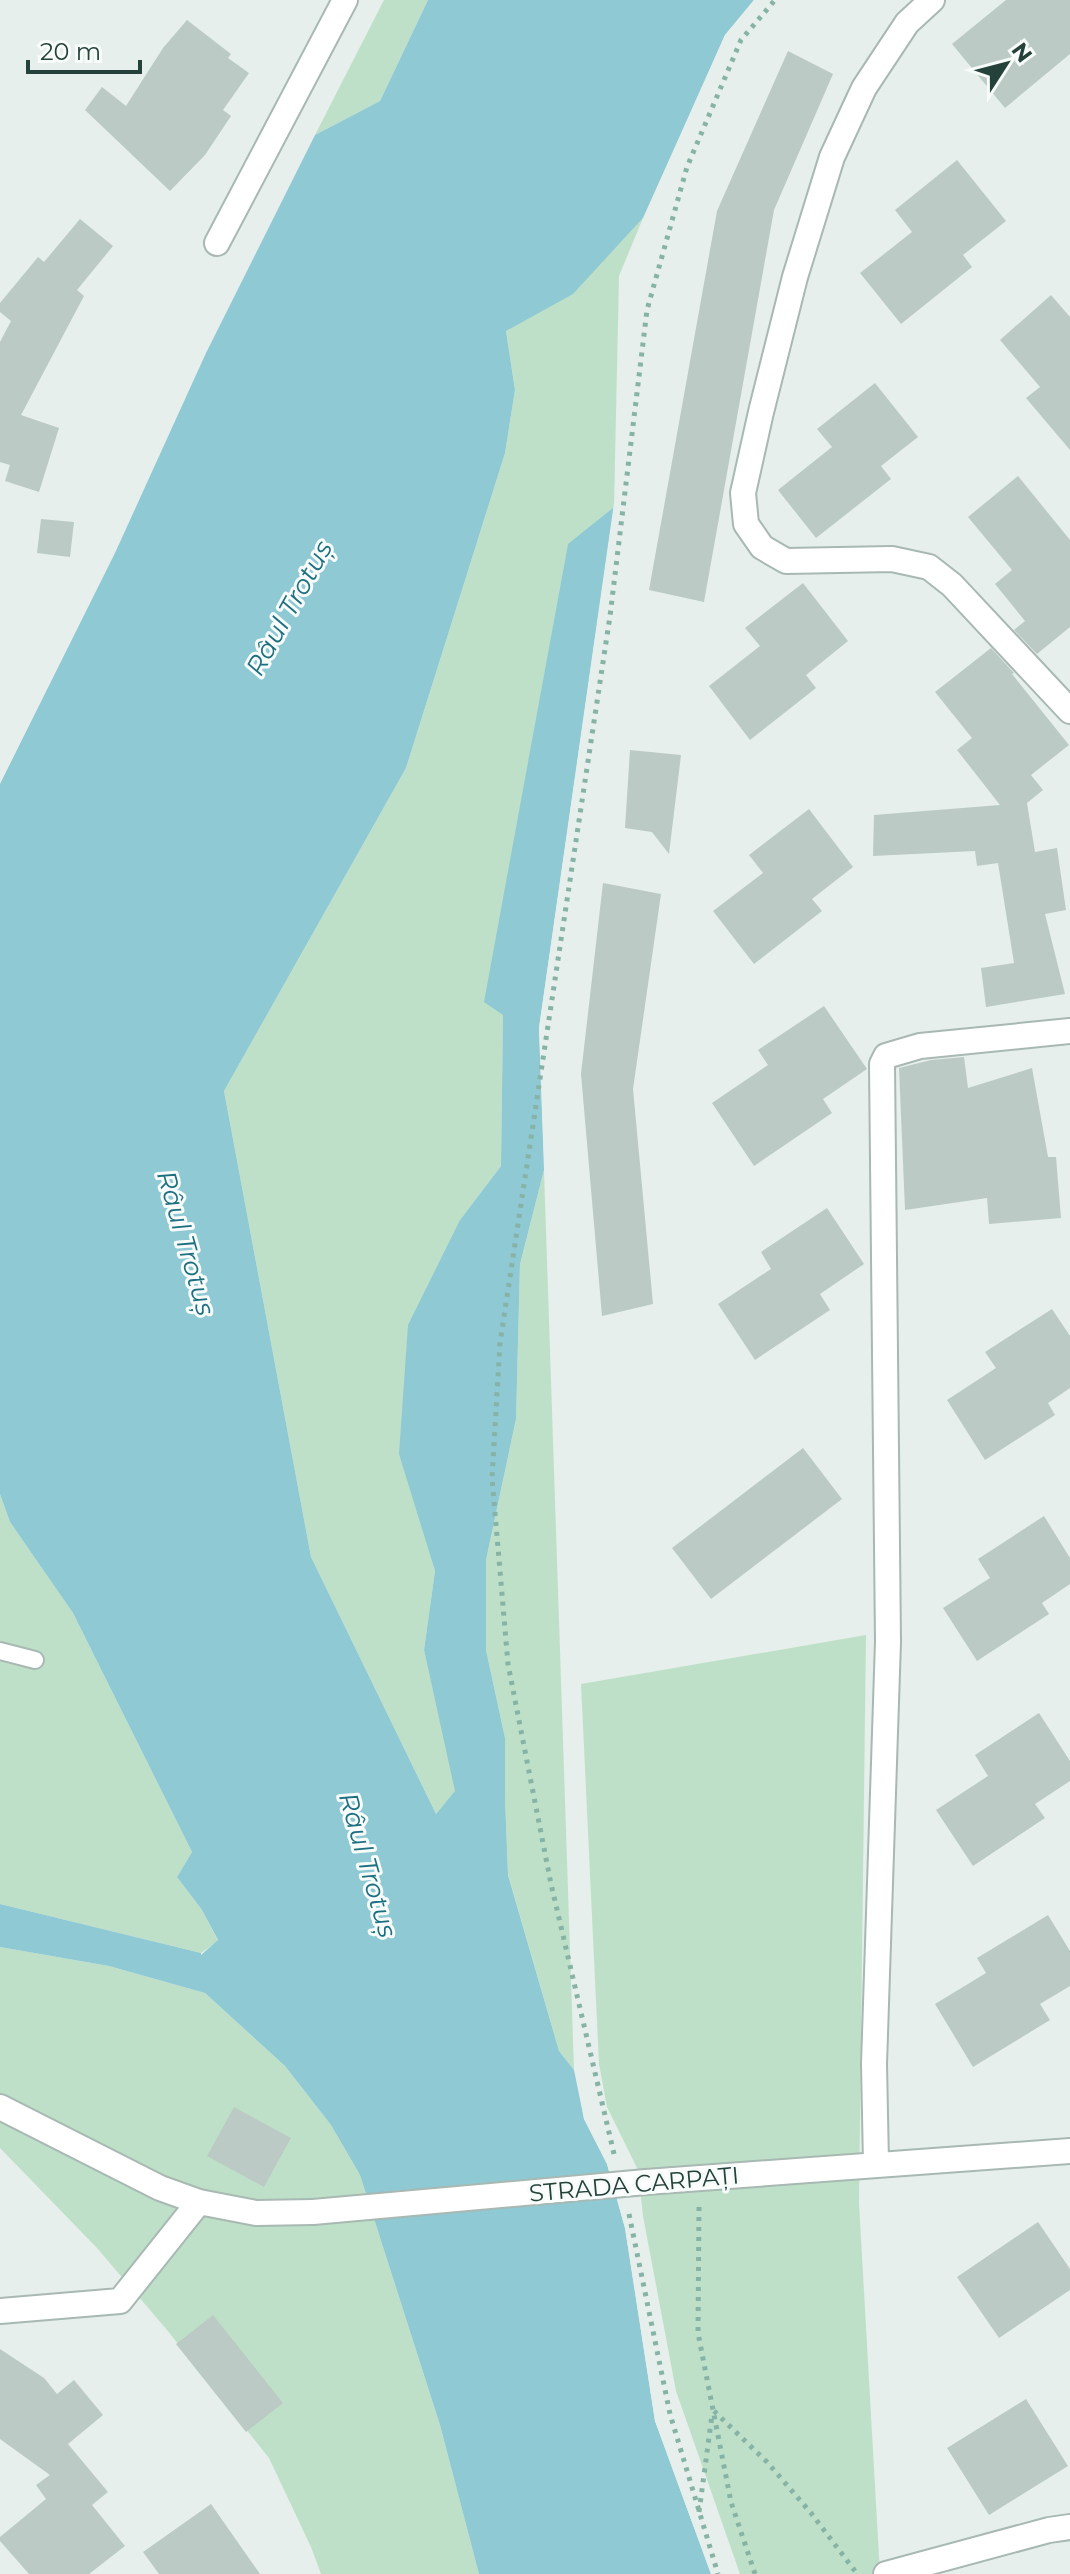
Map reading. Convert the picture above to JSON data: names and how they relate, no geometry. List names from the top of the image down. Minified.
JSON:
{"streets":{"street":["STRADA CARPAȚI"]},"water":["Râul Trotuș"],"scale_bar":"20 m","north":"top right"}
